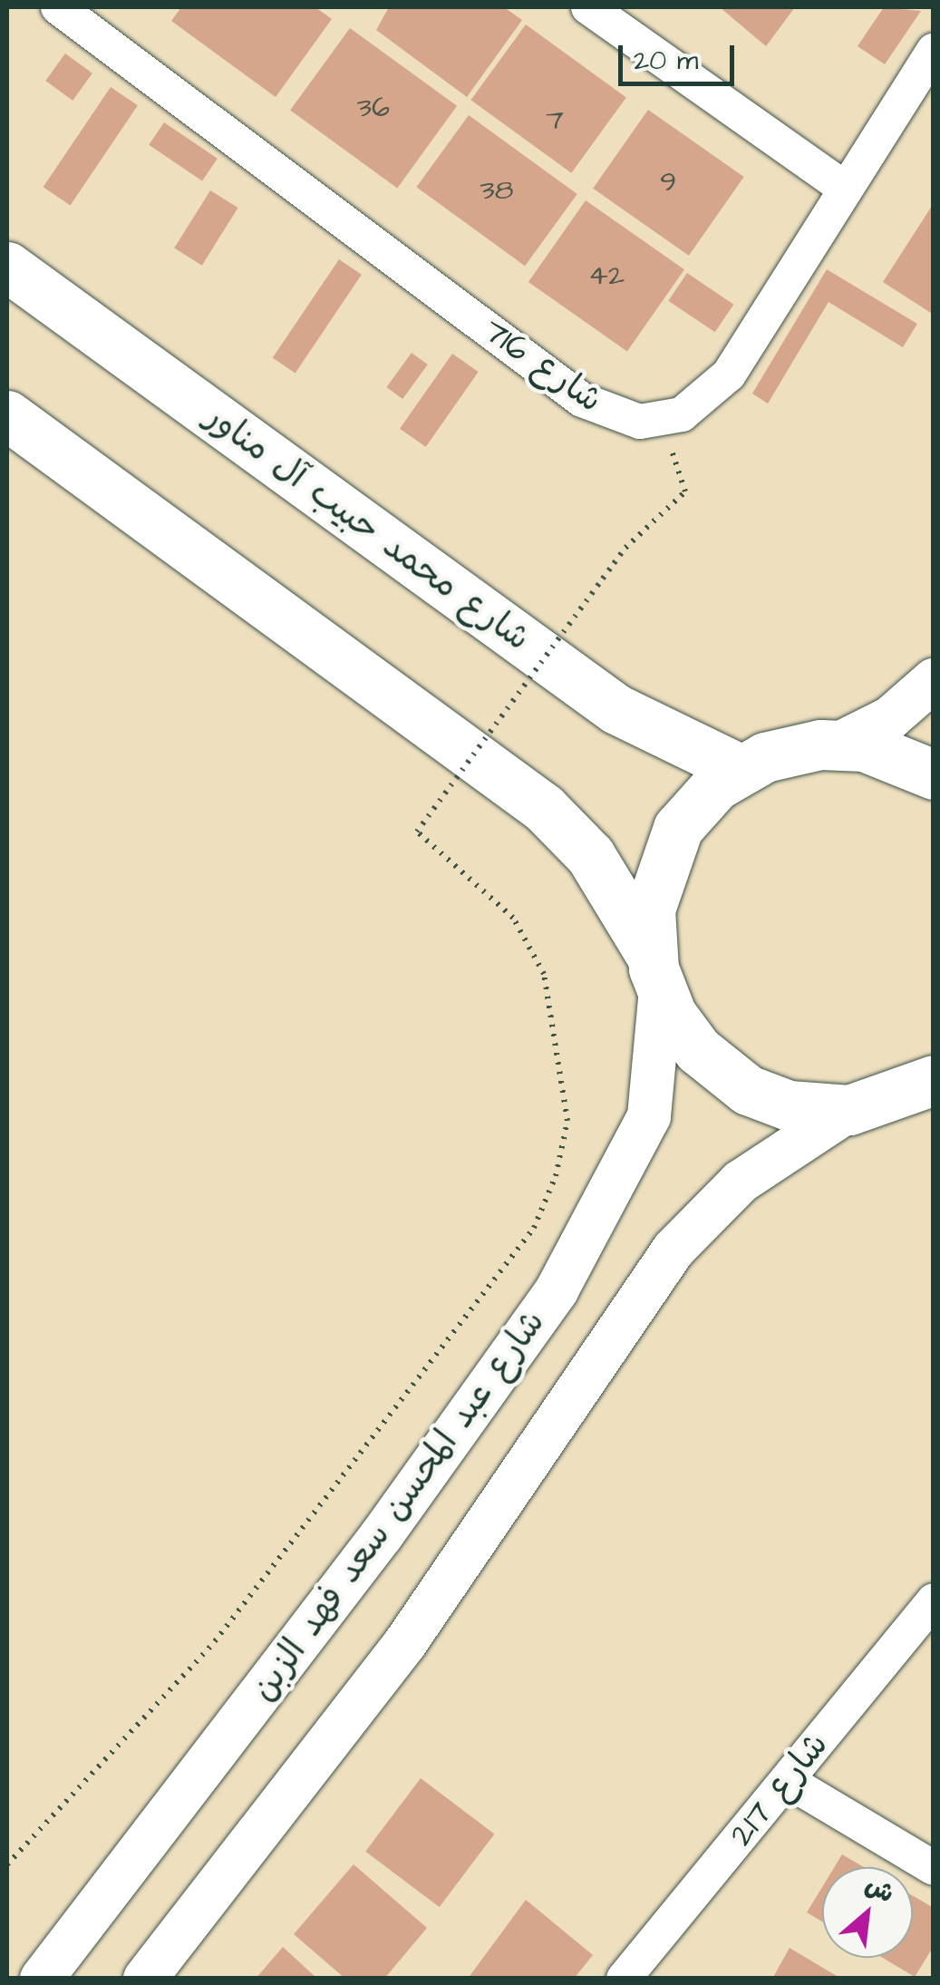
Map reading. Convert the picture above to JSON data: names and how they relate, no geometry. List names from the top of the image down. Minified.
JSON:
{"streets":{"main road":["شارع محمد حبيب آل مناور"],"street":["شارع 716","شارع عبد المحسن سعد فهد الزبن","شارع 217"]},"house_numbers":["36","7","9","38","42"],"scale_bar":"20 m","north":"top right"}
